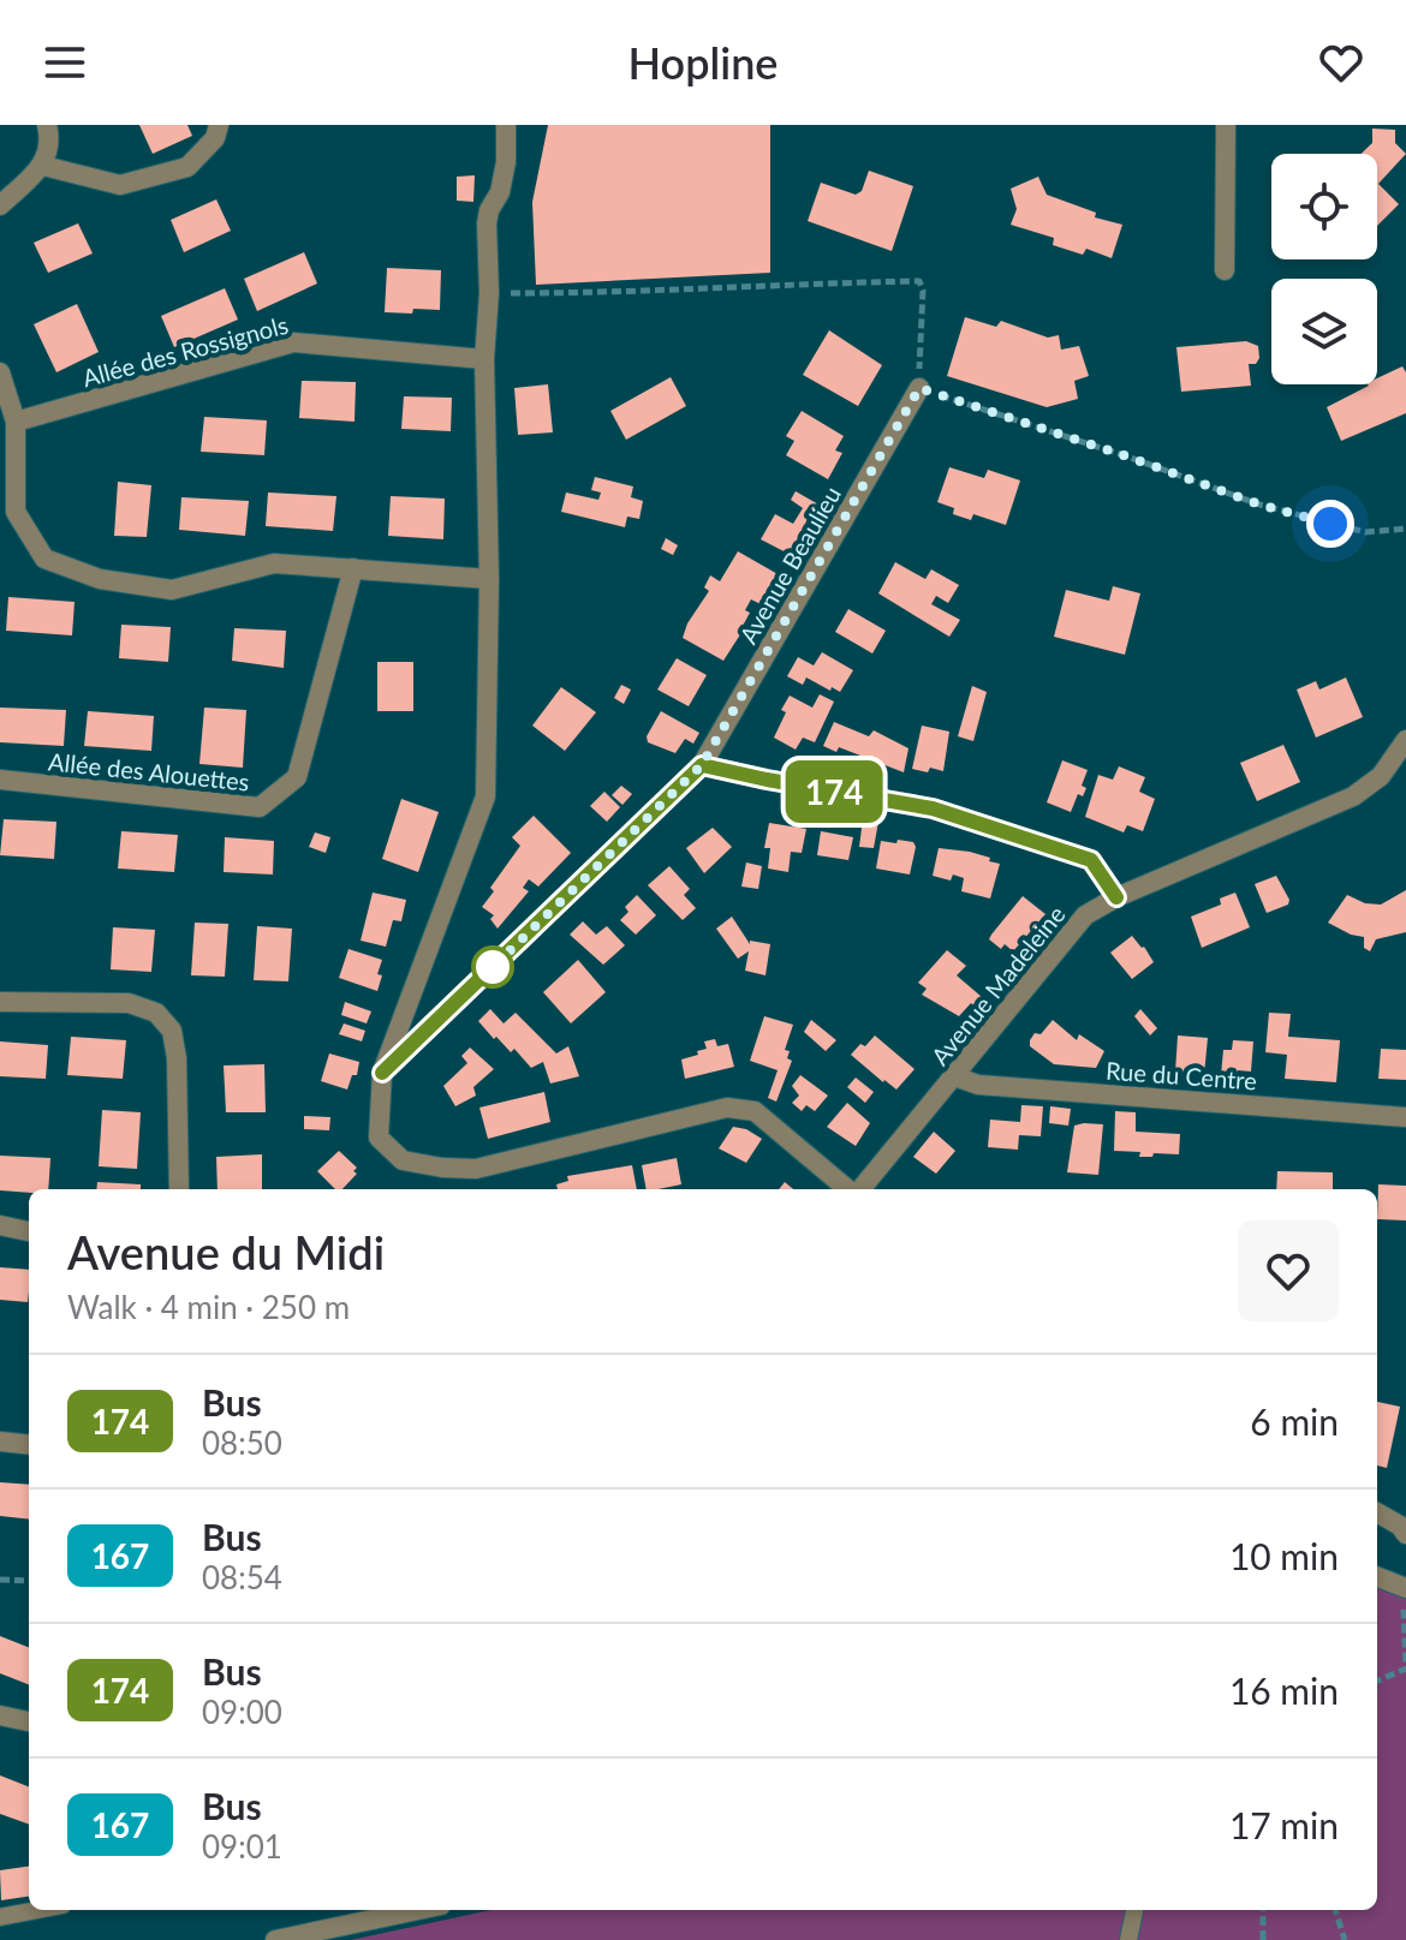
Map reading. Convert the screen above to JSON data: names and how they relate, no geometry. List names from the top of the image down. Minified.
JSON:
{"streets":{"street":["Allée des Rossignols","Avenue Beaulieu","Allée des Alouettes","Avenue Madeleine","Rue du Centre"]},"crossings":[["Avenue Madeleine","Rue du Centre"]],"lines":["bus line 174"],"page":{"header":"Hopline","on_map":"174","heading":["Avenue du Midi","Walk · 4 min · 250 m"],"list":[{"mark":"174","name":"Bus","note":"08:50","value":"6 min"},{"mark":"167","name":"Bus","note":"08:54","value":"10 min"},{"mark":"174","name":"Bus","note":"09:00","value":"16 min"},{"mark":"167","name":"Bus","note":"09:01","value":"17 min"}]}}
